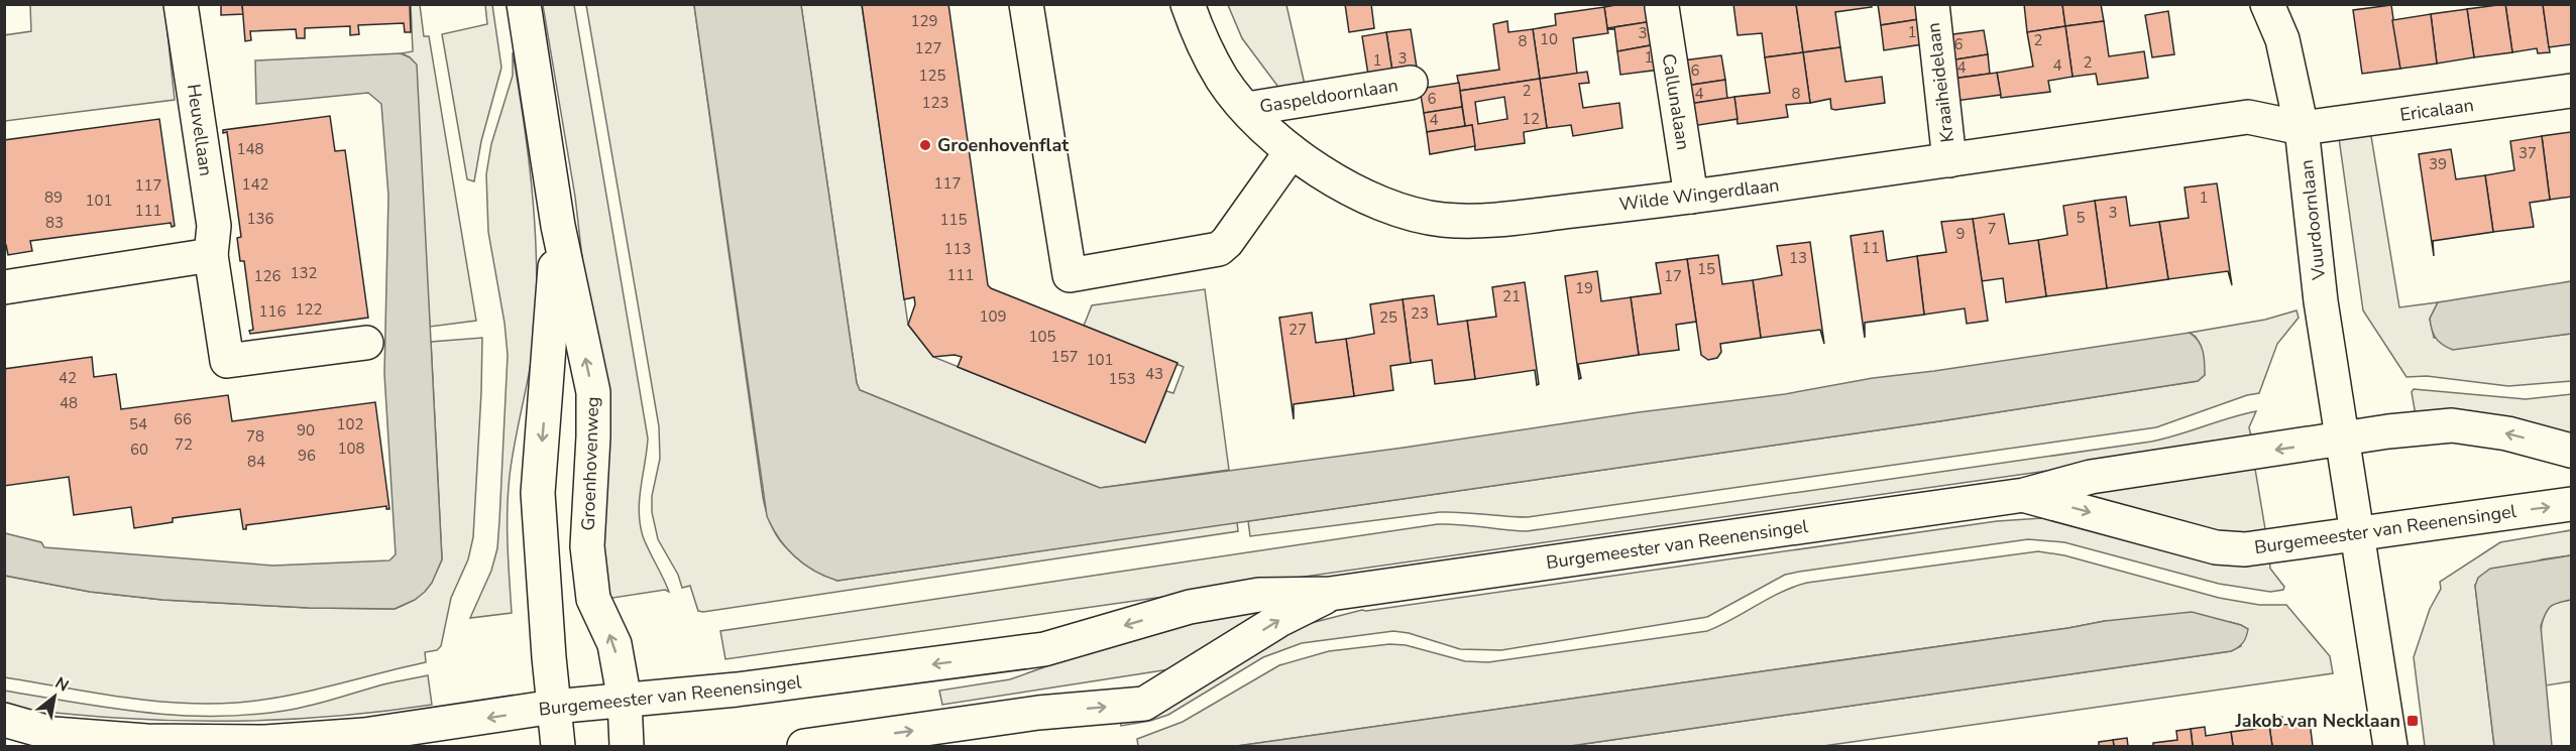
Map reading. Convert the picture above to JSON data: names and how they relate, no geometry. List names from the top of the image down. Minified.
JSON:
{"streets":{"street":["Kraaiheidelaan","Gaspeldoornlaan","Callunalaan","Ericalaan","Heuvellaan","Wilde Wingerdlaan","Vuurdoornlaan","Groenhovenweg","Burgemeester van Reenensingel"]},"crossings":[["Kraaiheidelaan","Wilde Wingerdlaan"],["Gaspeldoornlaan","Wilde Wingerdlaan"],["Callunalaan","Wilde Wingerdlaan"],["Ericalaan","Wilde Wingerdlaan"],["Ericalaan","Vuurdoornlaan"],["Wilde Wingerdlaan","Vuurdoornlaan"],["Vuurdoornlaan","Burgemeester van Reenensingel"],["Groenhovenweg","Burgemeester van Reenensingel"]],"places":{"other":["Groenhovenflat"],"transit":["Jakob van Necklaan"]},"house_numbers":["129","1","3","10","2","8","6","127","1","3","1","2","4","4","6","125","2","4","8","6","123","12","4","148","37","39","117","142","117","89","1","101","111","3","5","136","115","83","7","9","11","113","13","15","132","111","126","17","19","21","122","116","23","109","25","27","105","157","101","43","42","153","48","66","54","102","90","78","72","108","60","96","84"],"north":"top right"}
